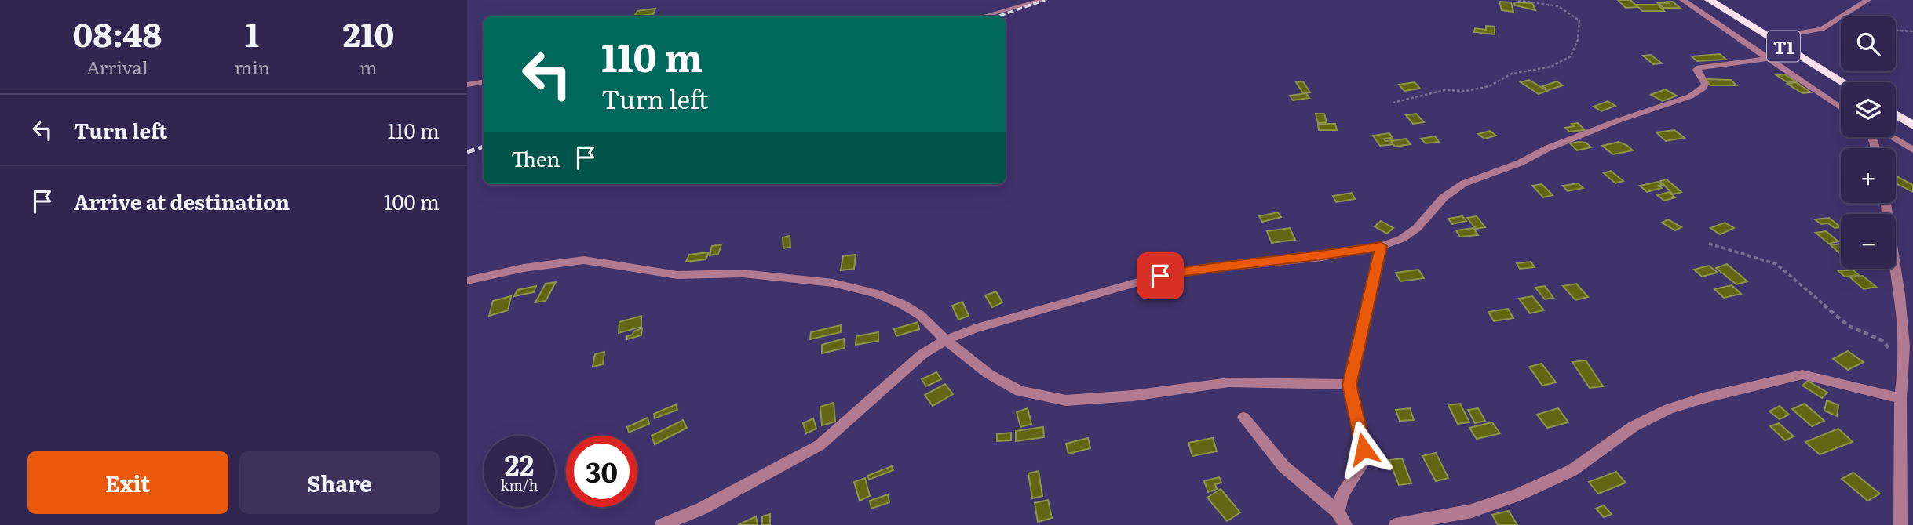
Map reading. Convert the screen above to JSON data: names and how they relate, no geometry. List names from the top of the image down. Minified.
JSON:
{"streets":{"highway":["T1"]},"page":{"eta":["08:48","Arrival","1","min","210","m"],"map_buttons":["+","−"],"turn":["110 m","Turn left"],"list":[{"name":"Turn left","value":"110 m"},{"name":"Arrive at destination","value":"100 m"}],"then":"Then","speed":"22 km/h","limit":"30","buttons":["Exit","Share"]}}
